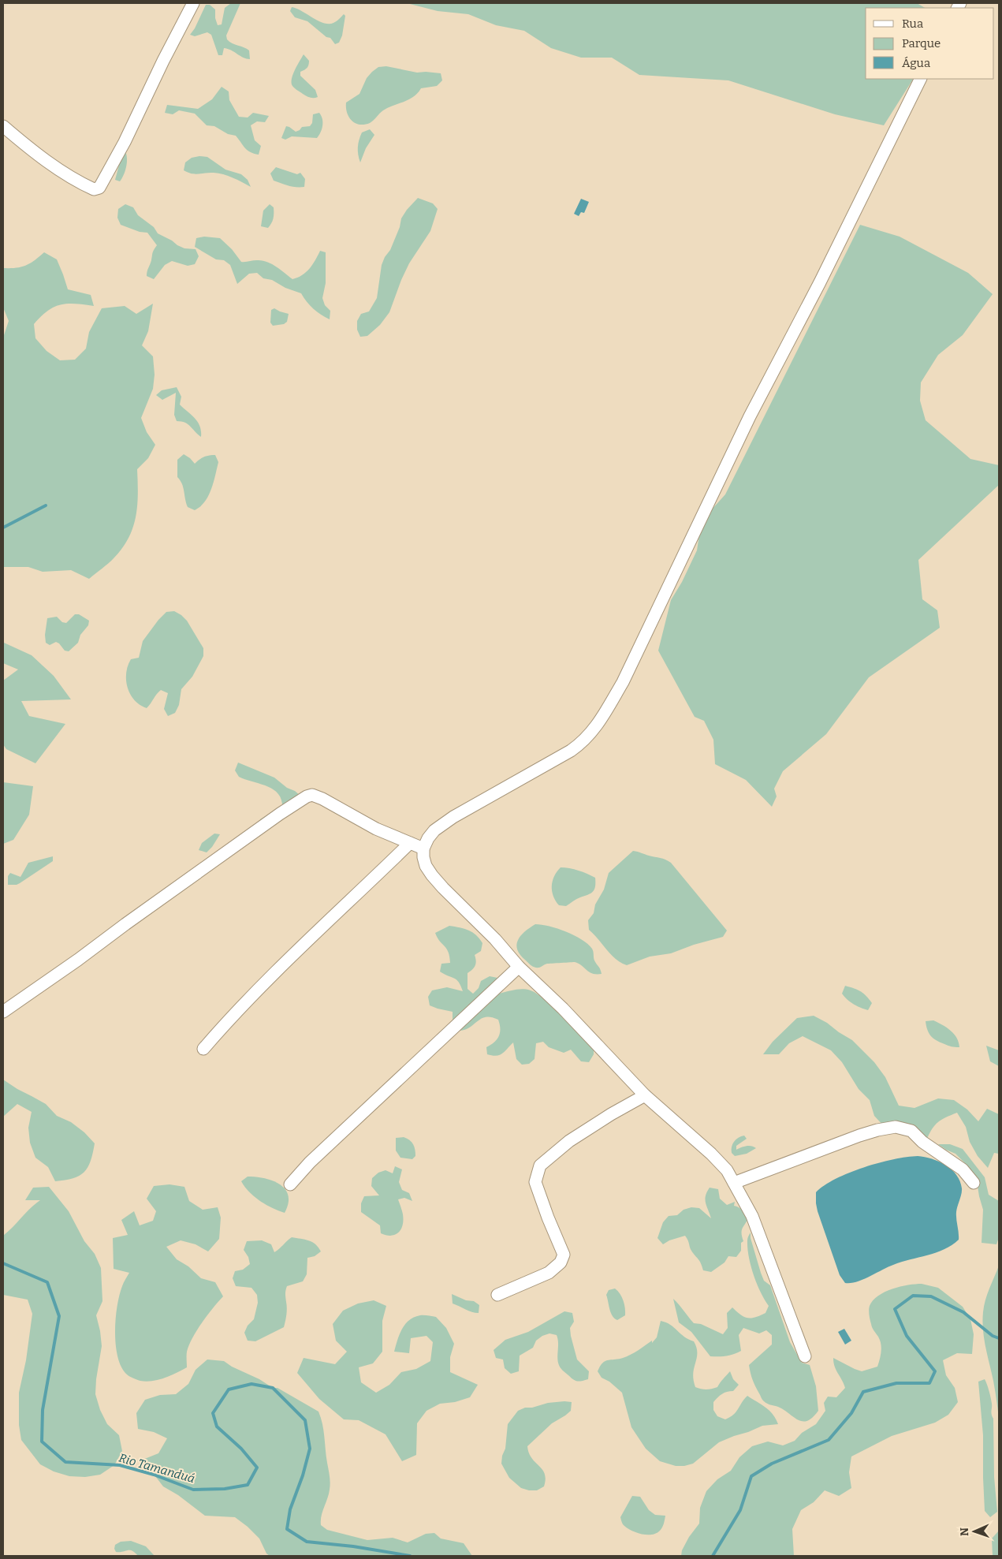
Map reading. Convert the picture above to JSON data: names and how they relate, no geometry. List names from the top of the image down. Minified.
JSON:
{"water":["Rio Tamanduá"],"legend":["Rua","Parque","Água"],"north":"left"}
